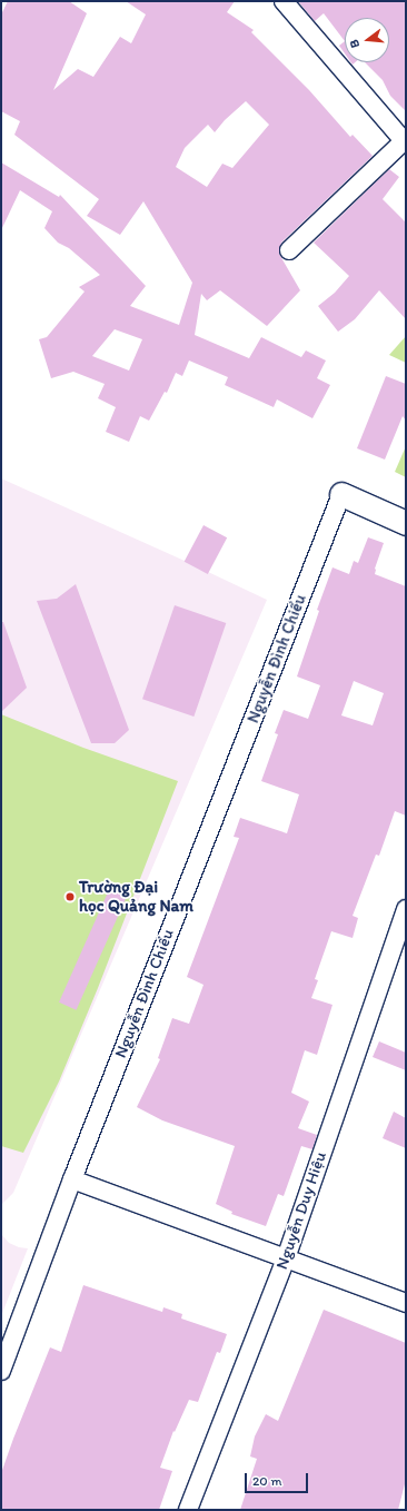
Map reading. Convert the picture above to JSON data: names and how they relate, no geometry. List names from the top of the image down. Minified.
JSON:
{"streets":{"street":["Nguyễn Đình Chiểu","Nguyễn Duy Hiệu"]},"places":["Trường Đại học Quảng Nam"],"scale_bar":"20 m","north":"left"}
